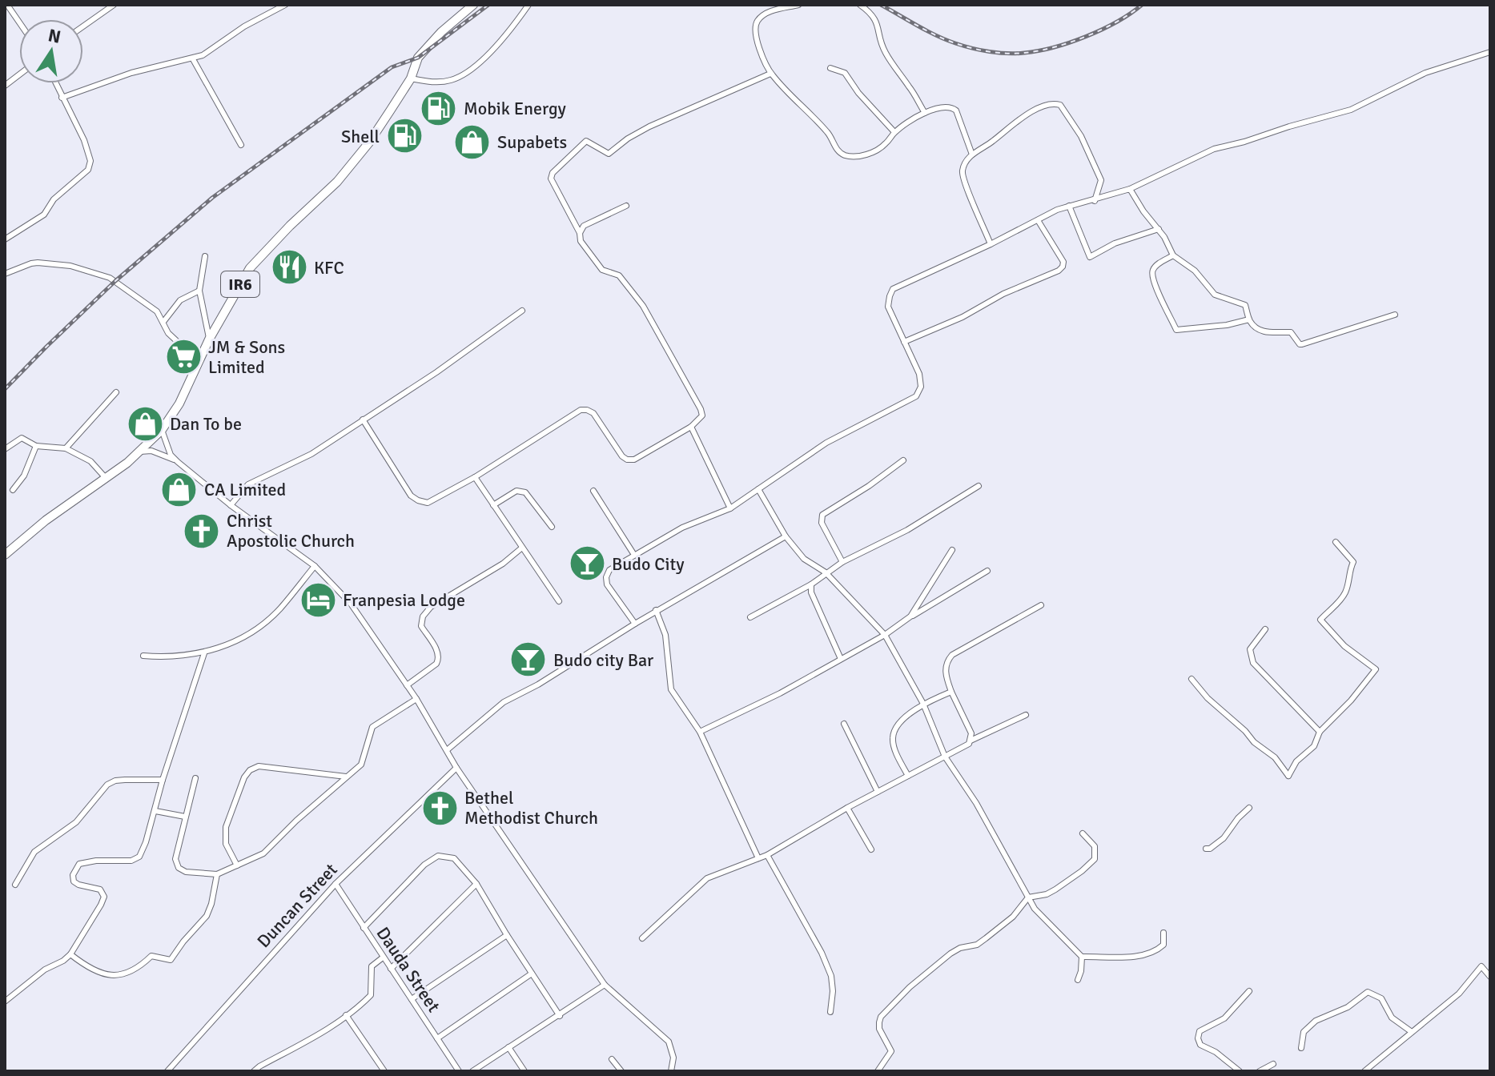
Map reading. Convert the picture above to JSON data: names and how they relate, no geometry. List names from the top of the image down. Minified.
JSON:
{"streets":{"main road":["IR6"],"street":["Duncan Street","Dauda Street"]},"crossings":[["Duncan Street","Dauda Street"]],"places":{"fuel station":["Mobik Energy","Shell"],"shop":["Supabets","Dan To be","CA Limited"],"restaurant":["KFC"],"supermarket":["JM & Sons Limited"],"church":["Christ Apostolic Church","Bethel Methodist Church"],"bar":["Budo City","Budo city Bar"],"hotel":["Franpesia Lodge"]},"north":"top"}
